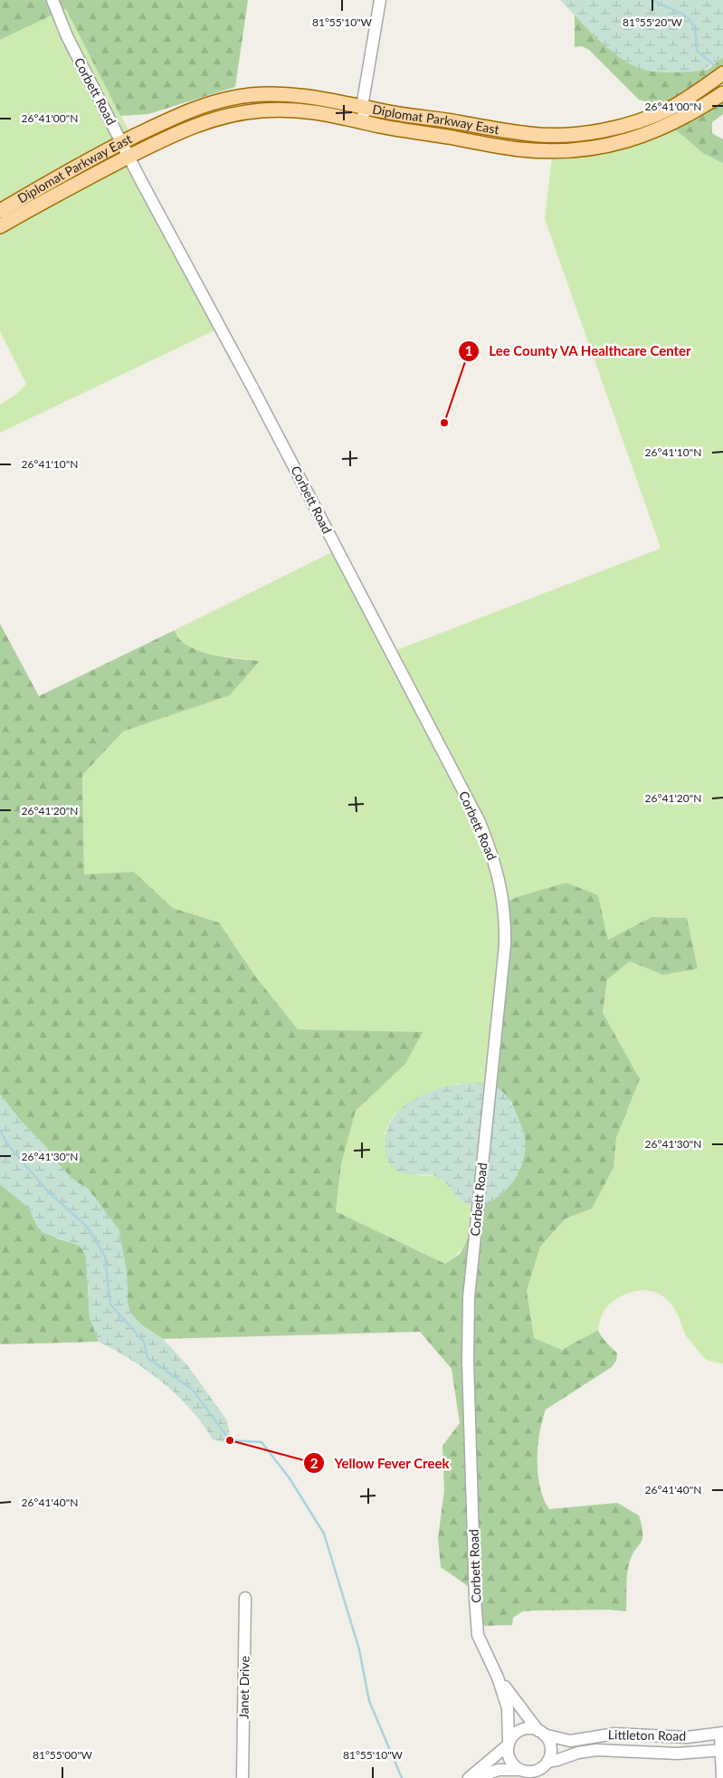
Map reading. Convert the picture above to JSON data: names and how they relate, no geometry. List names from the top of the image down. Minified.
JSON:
{"streets":{"main road":["Diplomat Parkway East"],"street":["Corbett Road","Janet Drive","Littleton Road"]},"crossings":[["Corbett Road","Diplomat Parkway East"],["Corbett Road","Littleton Road"]],"places":["Lee County VA Healthcare Center","Yellow Fever Creek"],"coordinates":["81°55'10\"W","81°55'20\"W","26°41'00\"N","26°41'10\"N","26°41'20\"N","26°41'30\"N","26°41'40\"N","81°55'00\"W"]}
